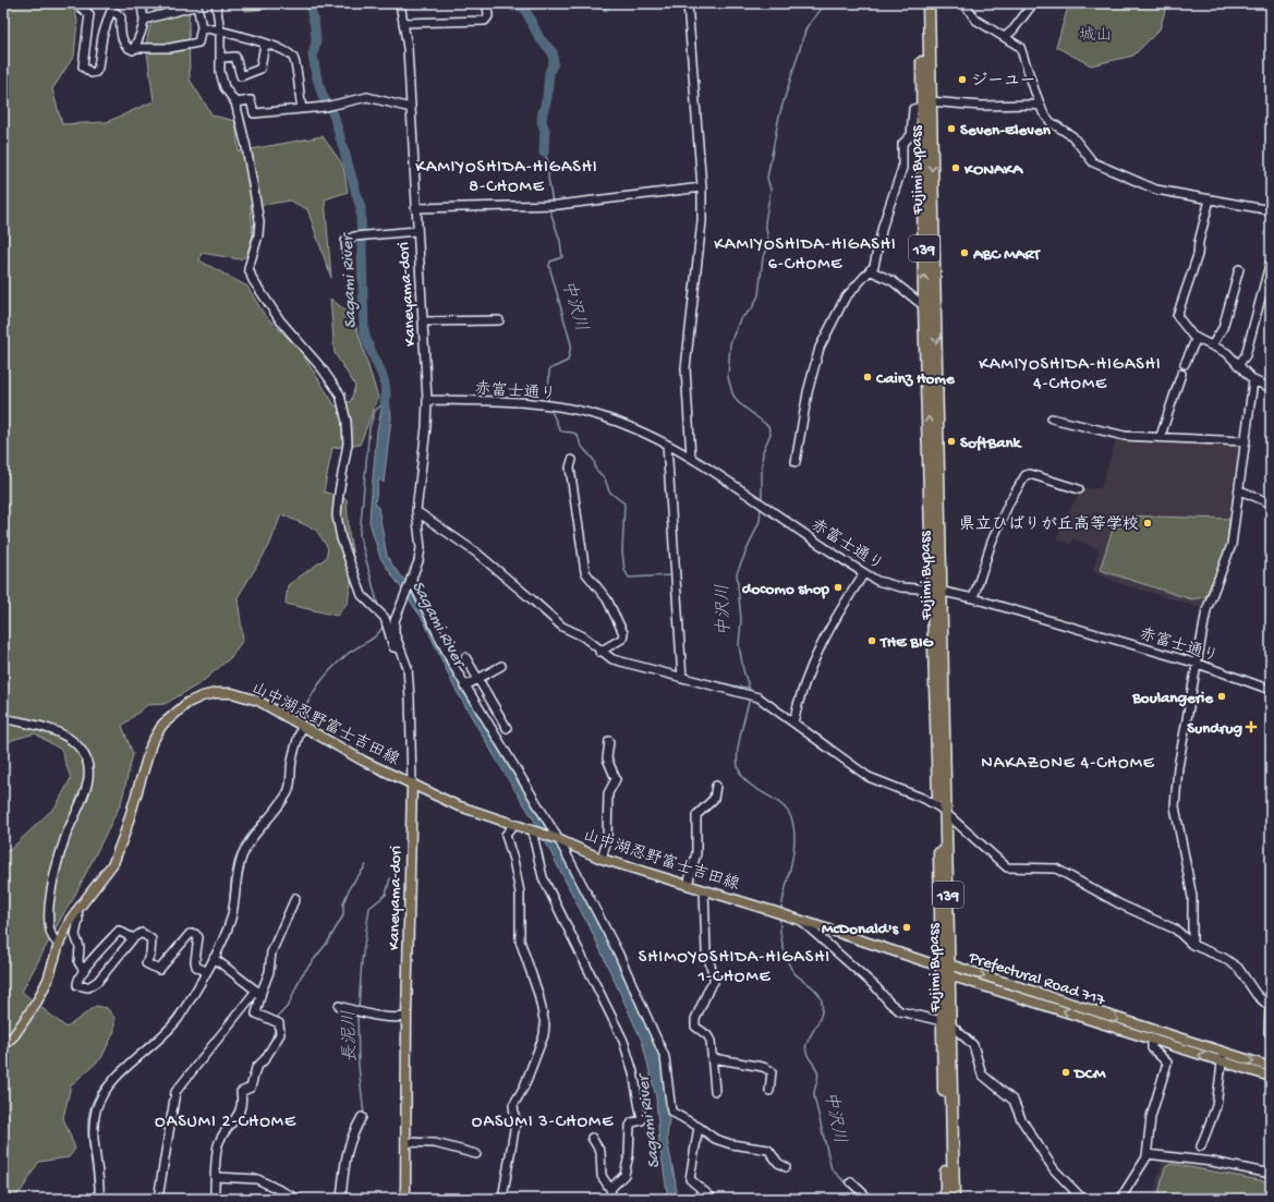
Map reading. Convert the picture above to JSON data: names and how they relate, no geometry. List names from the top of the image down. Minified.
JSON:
{"streets":{"highway":["Fujimi Bypass","139"],"main road":["Kaneyama-dori","山中湖忍野富士吉田線","Prefectural Road 717"],"street":["赤富士通り"]},"crossings":[["Fujimi Bypass","赤富士通り"],["Fujimi Bypass","Prefectural Road 717"],["Kaneyama-dori","赤富士通り"],["Kaneyama-dori","山中湖忍野富士吉田線"],["山中湖忍野富士吉田線","Prefectural Road 717"]],"districts":["KAMIYOSHIDA-HIGASHI 8-CHOME","KAMIYOSHIDA-HIGASHI 6-CHOME","KAMIYOSHIDA-HIGASHI 4-CHOME","NAKAZONE 4-CHOME","SHIMOYOSHIDA-HIGASHI 1-CHOME","OASUMI 2-CHOME","OASUMI 3-CHOME"],"water":["Sagami River","中沢川","長泥川"],"parks":["城山"],"places":{"other":["ジーユー","Seven-Eleven","KONAKA","ABC MART","Cainz Home","SoftBank","県立ひばりが丘高等学校","docomo shop","THE BIG","Boulangerie","McDonald's","DCM"],"health":["Sundrug"]}}
